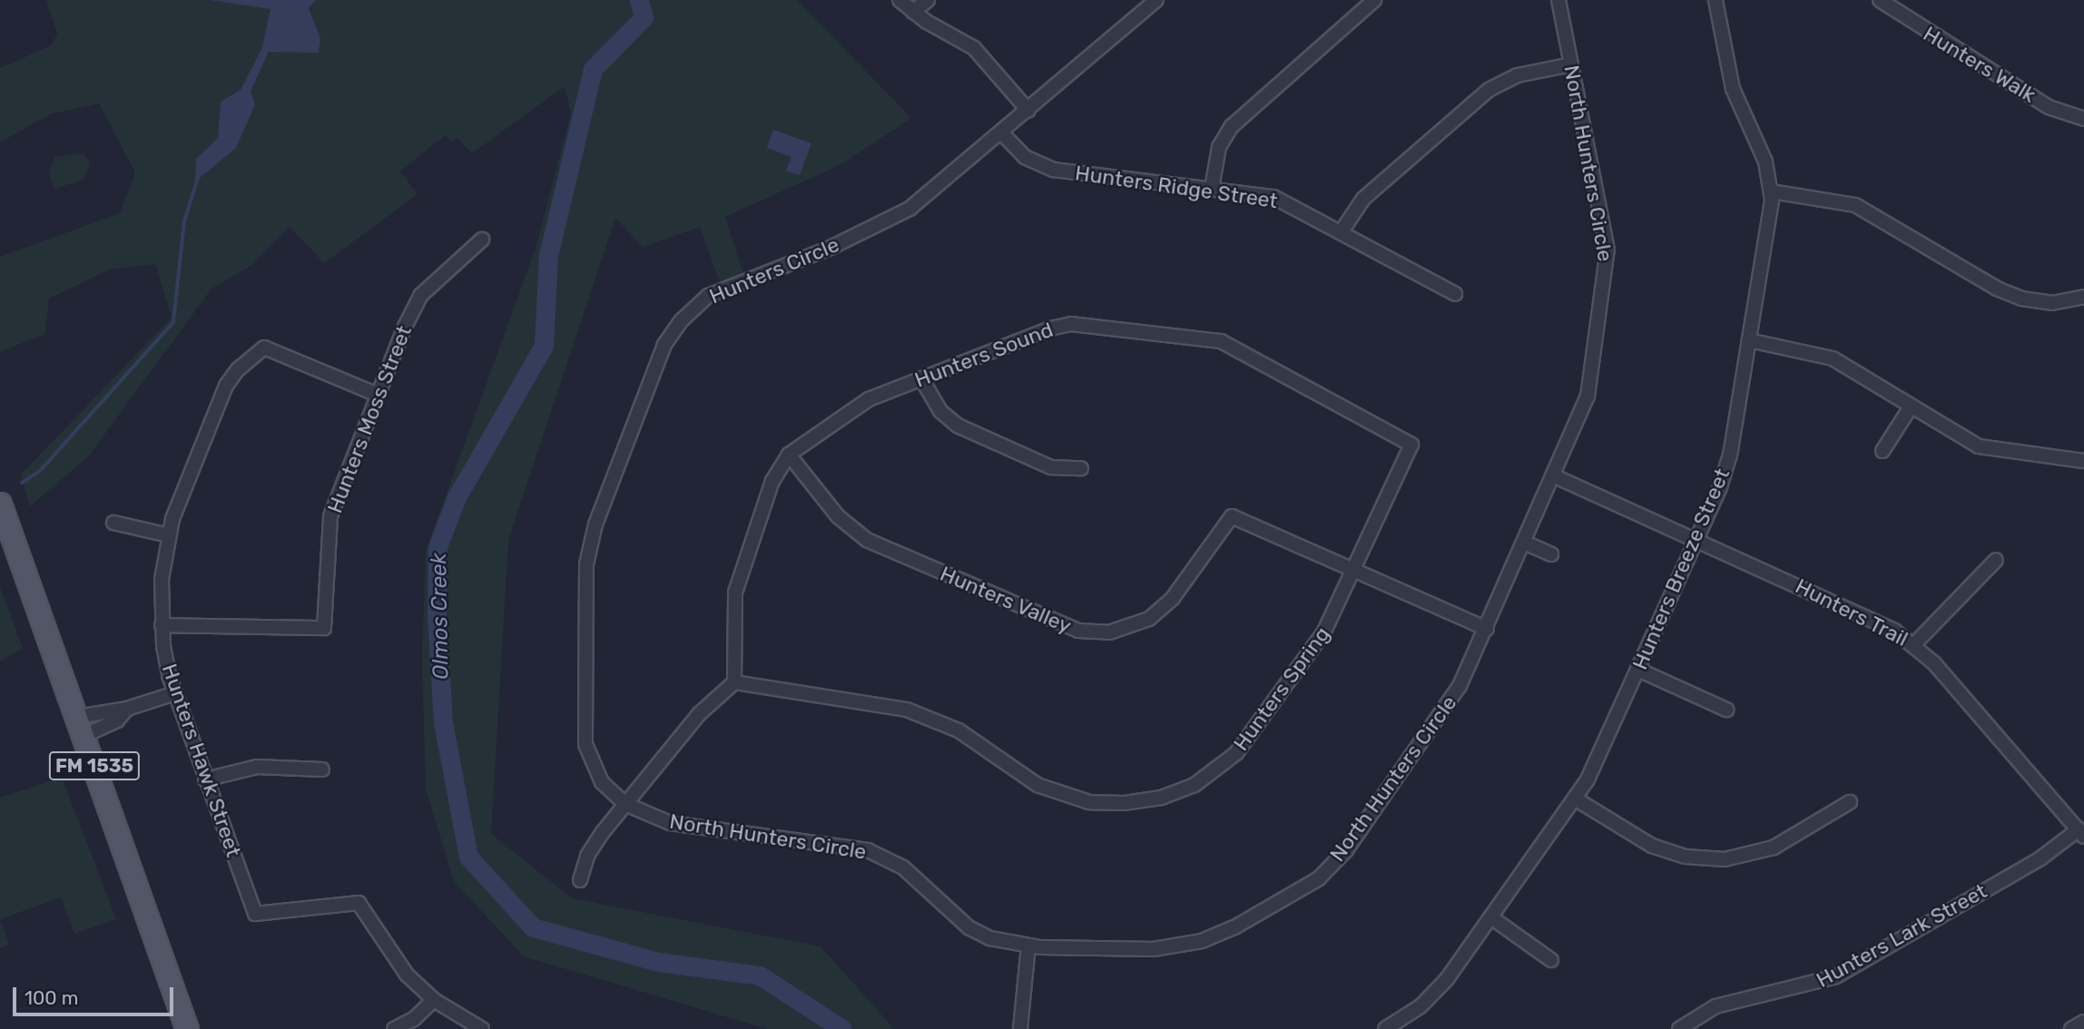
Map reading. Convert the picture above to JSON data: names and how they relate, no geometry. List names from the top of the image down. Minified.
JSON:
{"streets":{"main road":["FM 1535"],"street":["Hunters Walk","North Hunters Circle","Hunters Ridge Street","Hunters Circle","Hunters Sound","Hunters Moss Street","Hunters Breeze Street","Hunters Valley","Hunters Trail","Hunters Spring","Hunters Hawk Street","Hunters Lark Street"]},"crossings":[["North Hunters Circle","Hunters Circle"],["North Hunters Circle","Hunters Trail"],["Hunters Ridge Street","Hunters Circle"],["Hunters Sound","Hunters Valley"],["Hunters Sound","Hunters Spring"],["Hunters Moss Street","Hunters Hawk Street"],["Hunters Breeze Street","Hunters Trail"],["Hunters Valley","Hunters Spring"],["Hunters Trail","Hunters Lark Street"]],"water":["Olmos Creek"],"scale_bar":"100 m"}
